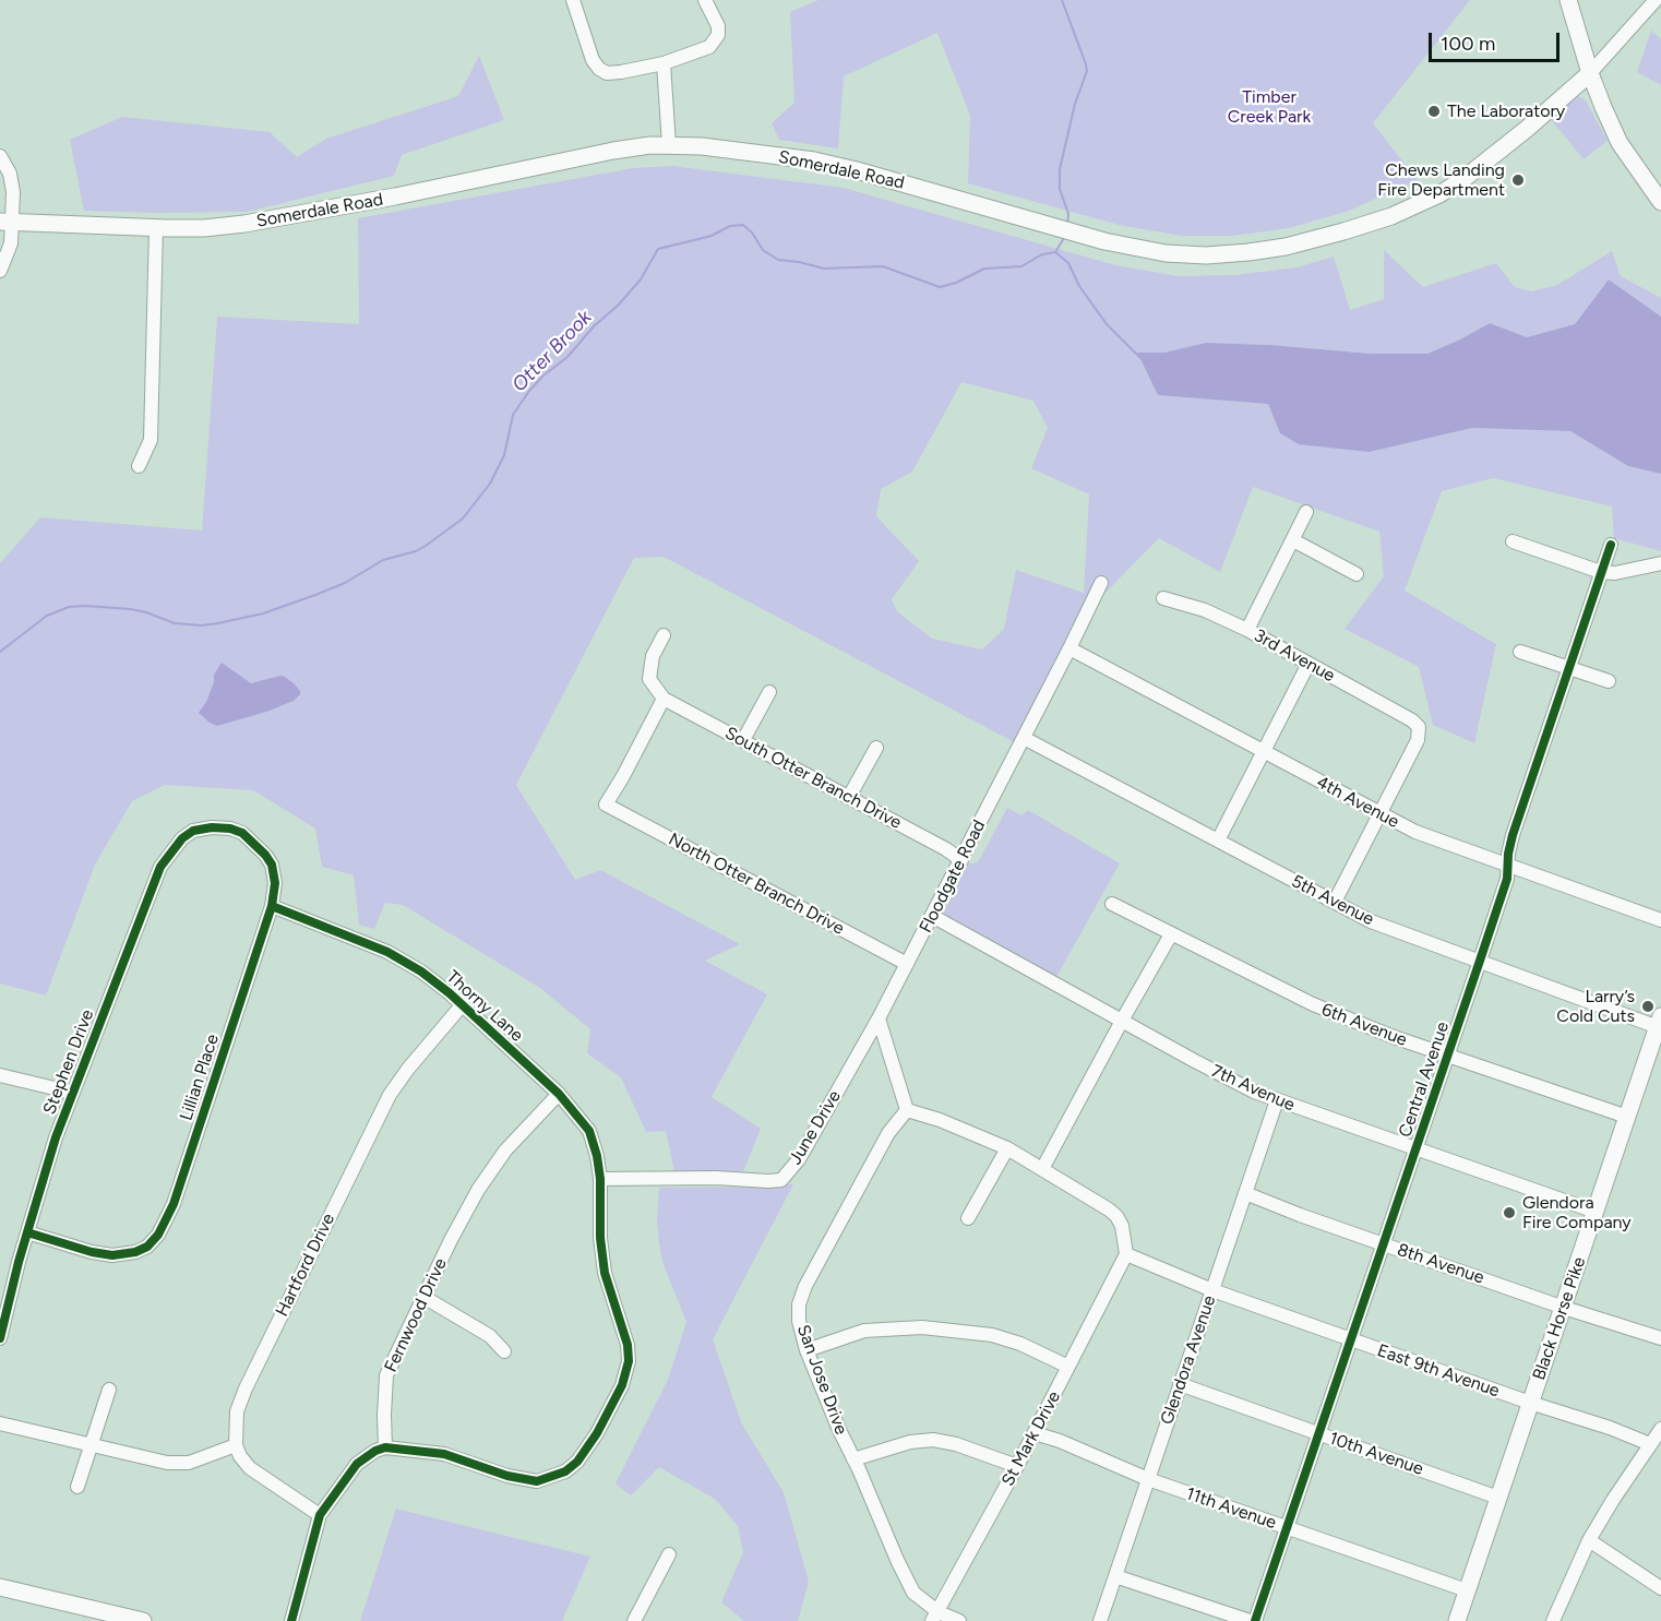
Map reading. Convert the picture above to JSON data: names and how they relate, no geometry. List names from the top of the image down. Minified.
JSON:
{"streets":{"main road":["Somerdale Road","Black Horse Pike"],"street":["3rd Avenue","South Otter Branch Drive","4th Avenue","Floodgate Road","North Otter Branch Drive","5th Avenue","Thorny Lane","6th Avenue","Stephen Drive","Lillian Place","Central Avenue","7th Avenue","June Drive","8th Avenue","Hartford Drive","Fernwood Drive","Glendora Avenue","East 9th Avenue","San Jose Drive","St Mark Drive","10th Avenue","11th Avenue"]},"crossings":[["3rd Avenue","4th Avenue"],["South Otter Branch Drive","Floodgate Road"],["South Otter Branch Drive","North Otter Branch Drive"],["4th Avenue","Floodgate Road"],["4th Avenue","Central Avenue"],["Floodgate Road","North Otter Branch Drive"],["Floodgate Road","5th Avenue"],["Floodgate Road","7th Avenue"],["Floodgate Road","June Drive"],["5th Avenue","Central Avenue"],["5th Avenue","Black Horse Pike"],["Thorny Lane","Lillian Place"],["Thorny Lane","June Drive"],["Thorny Lane","Hartford Drive"],["Thorny Lane","Fernwood Drive"],["6th Avenue","Central Avenue"],["6th Avenue","Black Horse Pike"],["Stephen Drive","Lillian Place"],["Central Avenue","7th Avenue"],["Central Avenue","8th Avenue"],["Central Avenue","East 9th Avenue"],["Central Avenue","10th Avenue"],["Central Avenue","11th Avenue"],["7th Avenue","Black Horse Pike"],["7th Avenue","Glendora Avenue"],["8th Avenue","Black Horse Pike"],["8th Avenue","Glendora Avenue"],["Black Horse Pike","East 9th Avenue"],["Black Horse Pike","10th Avenue"],["Black Horse Pike","11th Avenue"],["Glendora Avenue","East 9th Avenue"],["Glendora Avenue","10th Avenue"],["Glendora Avenue","11th Avenue"],["East 9th Avenue","St Mark Drive"],["San Jose Drive","St Mark Drive"],["St Mark Drive","11th Avenue"]],"water":["Otter Brook"],"parks":["Timber Creek Park"],"places":["The Laboratory","Chews Landing Fire Department","Larry’s Cold Cuts","Glendora Fire Company"],"scale_bar":"100 m"}
